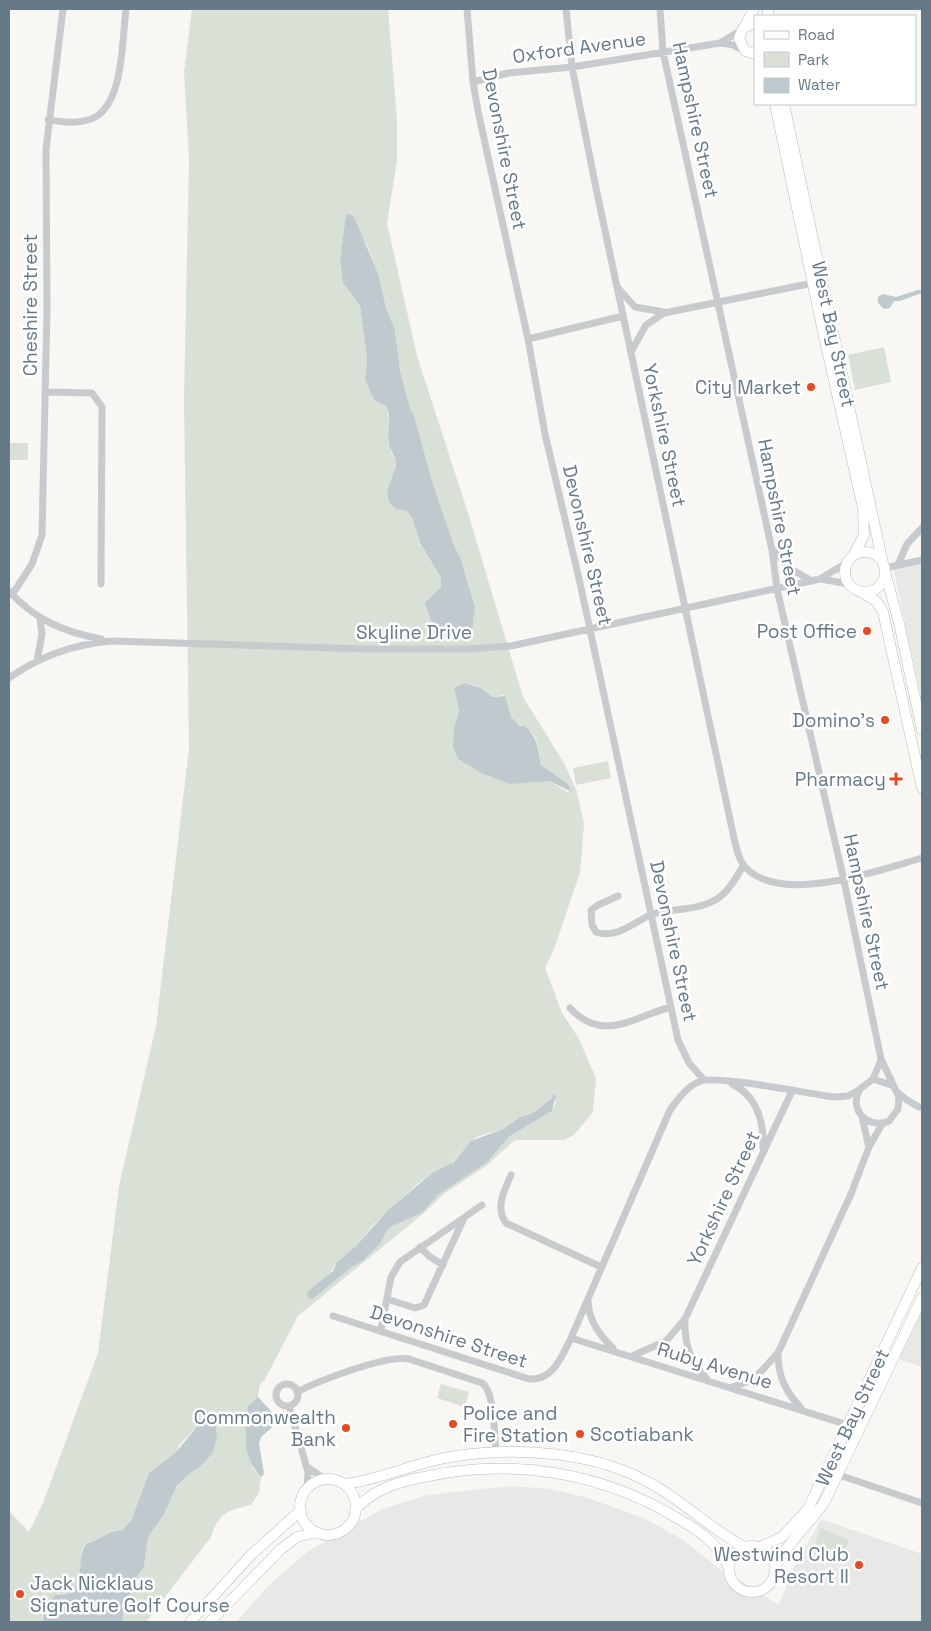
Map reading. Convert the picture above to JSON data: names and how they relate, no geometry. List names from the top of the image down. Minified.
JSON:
{"streets":{"main road":["West Bay Street"],"street":["Oxford Avenue","Hampshire Street","Devonshire Street","Cheshire Street","Yorkshire Street","Skyline Drive","Ruby Avenue"]},"crossings":[["Oxford Avenue","Hampshire Street"],["Oxford Avenue","Devonshire Street"],["Oxford Avenue","Yorkshire Street"],["Hampshire Street","Skyline Drive"],["Devonshire Street","Skyline Drive"],["Devonshire Street","Ruby Avenue"],["West Bay Street","Skyline Drive"],["West Bay Street","Ruby Avenue"],["Yorkshire Street","Skyline Drive"],["Yorkshire Street","Ruby Avenue"]],"places":{"other":["City Market","Post Office","Domino's","Police and Fire Station","Commonwealth Bank","Scotiabank","Westwind Club Resort II","Jack Nicklaus Signature Golf Course"],"health":["Pharmacy"]},"legend":["Road","Park","Water"]}
